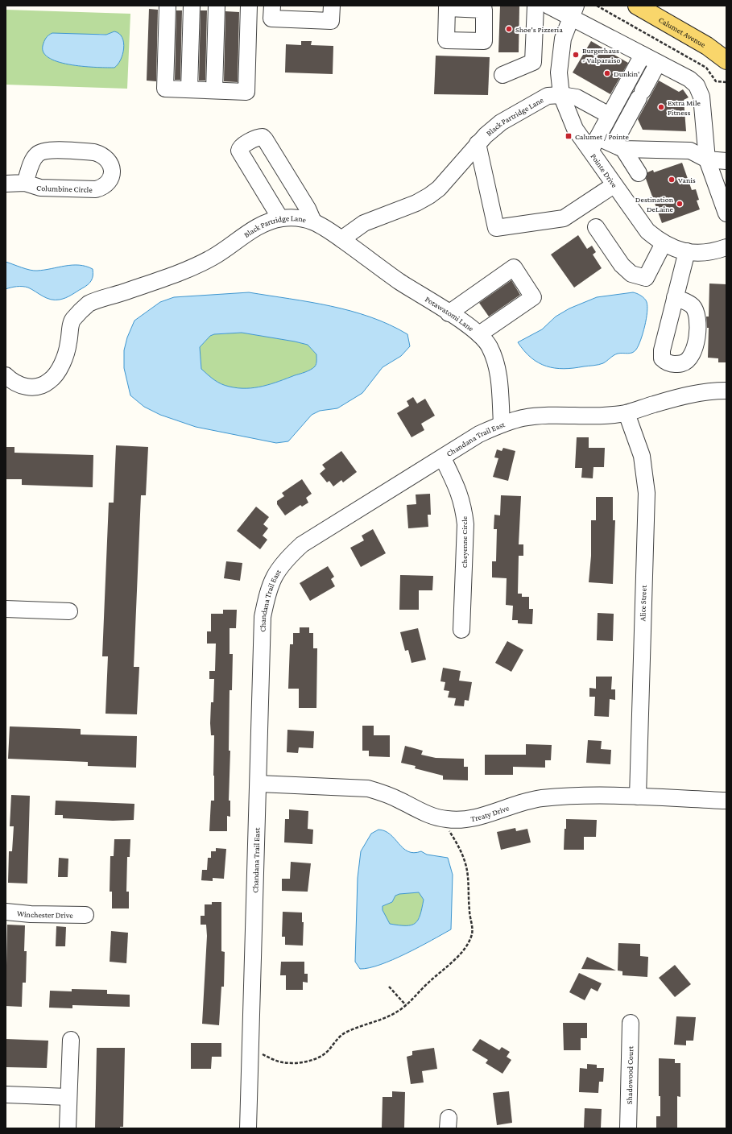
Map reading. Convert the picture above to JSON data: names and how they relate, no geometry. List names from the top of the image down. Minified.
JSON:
{"streets":{"main road":["Calumet Avenue"],"street":["Black Partridge Lane","Pointe Drive","Columbine Circle","Potawatomi Lane","Chandana Trail East","Cheyenne Circle","Alice Street","Treaty Drive","Winchester Drive","Shadowood Court"]},"crossings":[["Black Partridge Lane","Pointe Drive"],["Black Partridge Lane","Potawatomi Lane"],["Potawatomi Lane","Chandana Trail East"],["Chandana Trail East","Cheyenne Circle"],["Chandana Trail East","Alice Street"],["Chandana Trail East","Treaty Drive"],["Alice Street","Treaty Drive"]],"places":{"other":["Shoe's Pizzeria","Burgerhaus - Valparaiso","Dunkin'","Extra Mile Fitness","Vanis","Destination DeLaine"],"transit":["Calumet / Pointe"]}}
